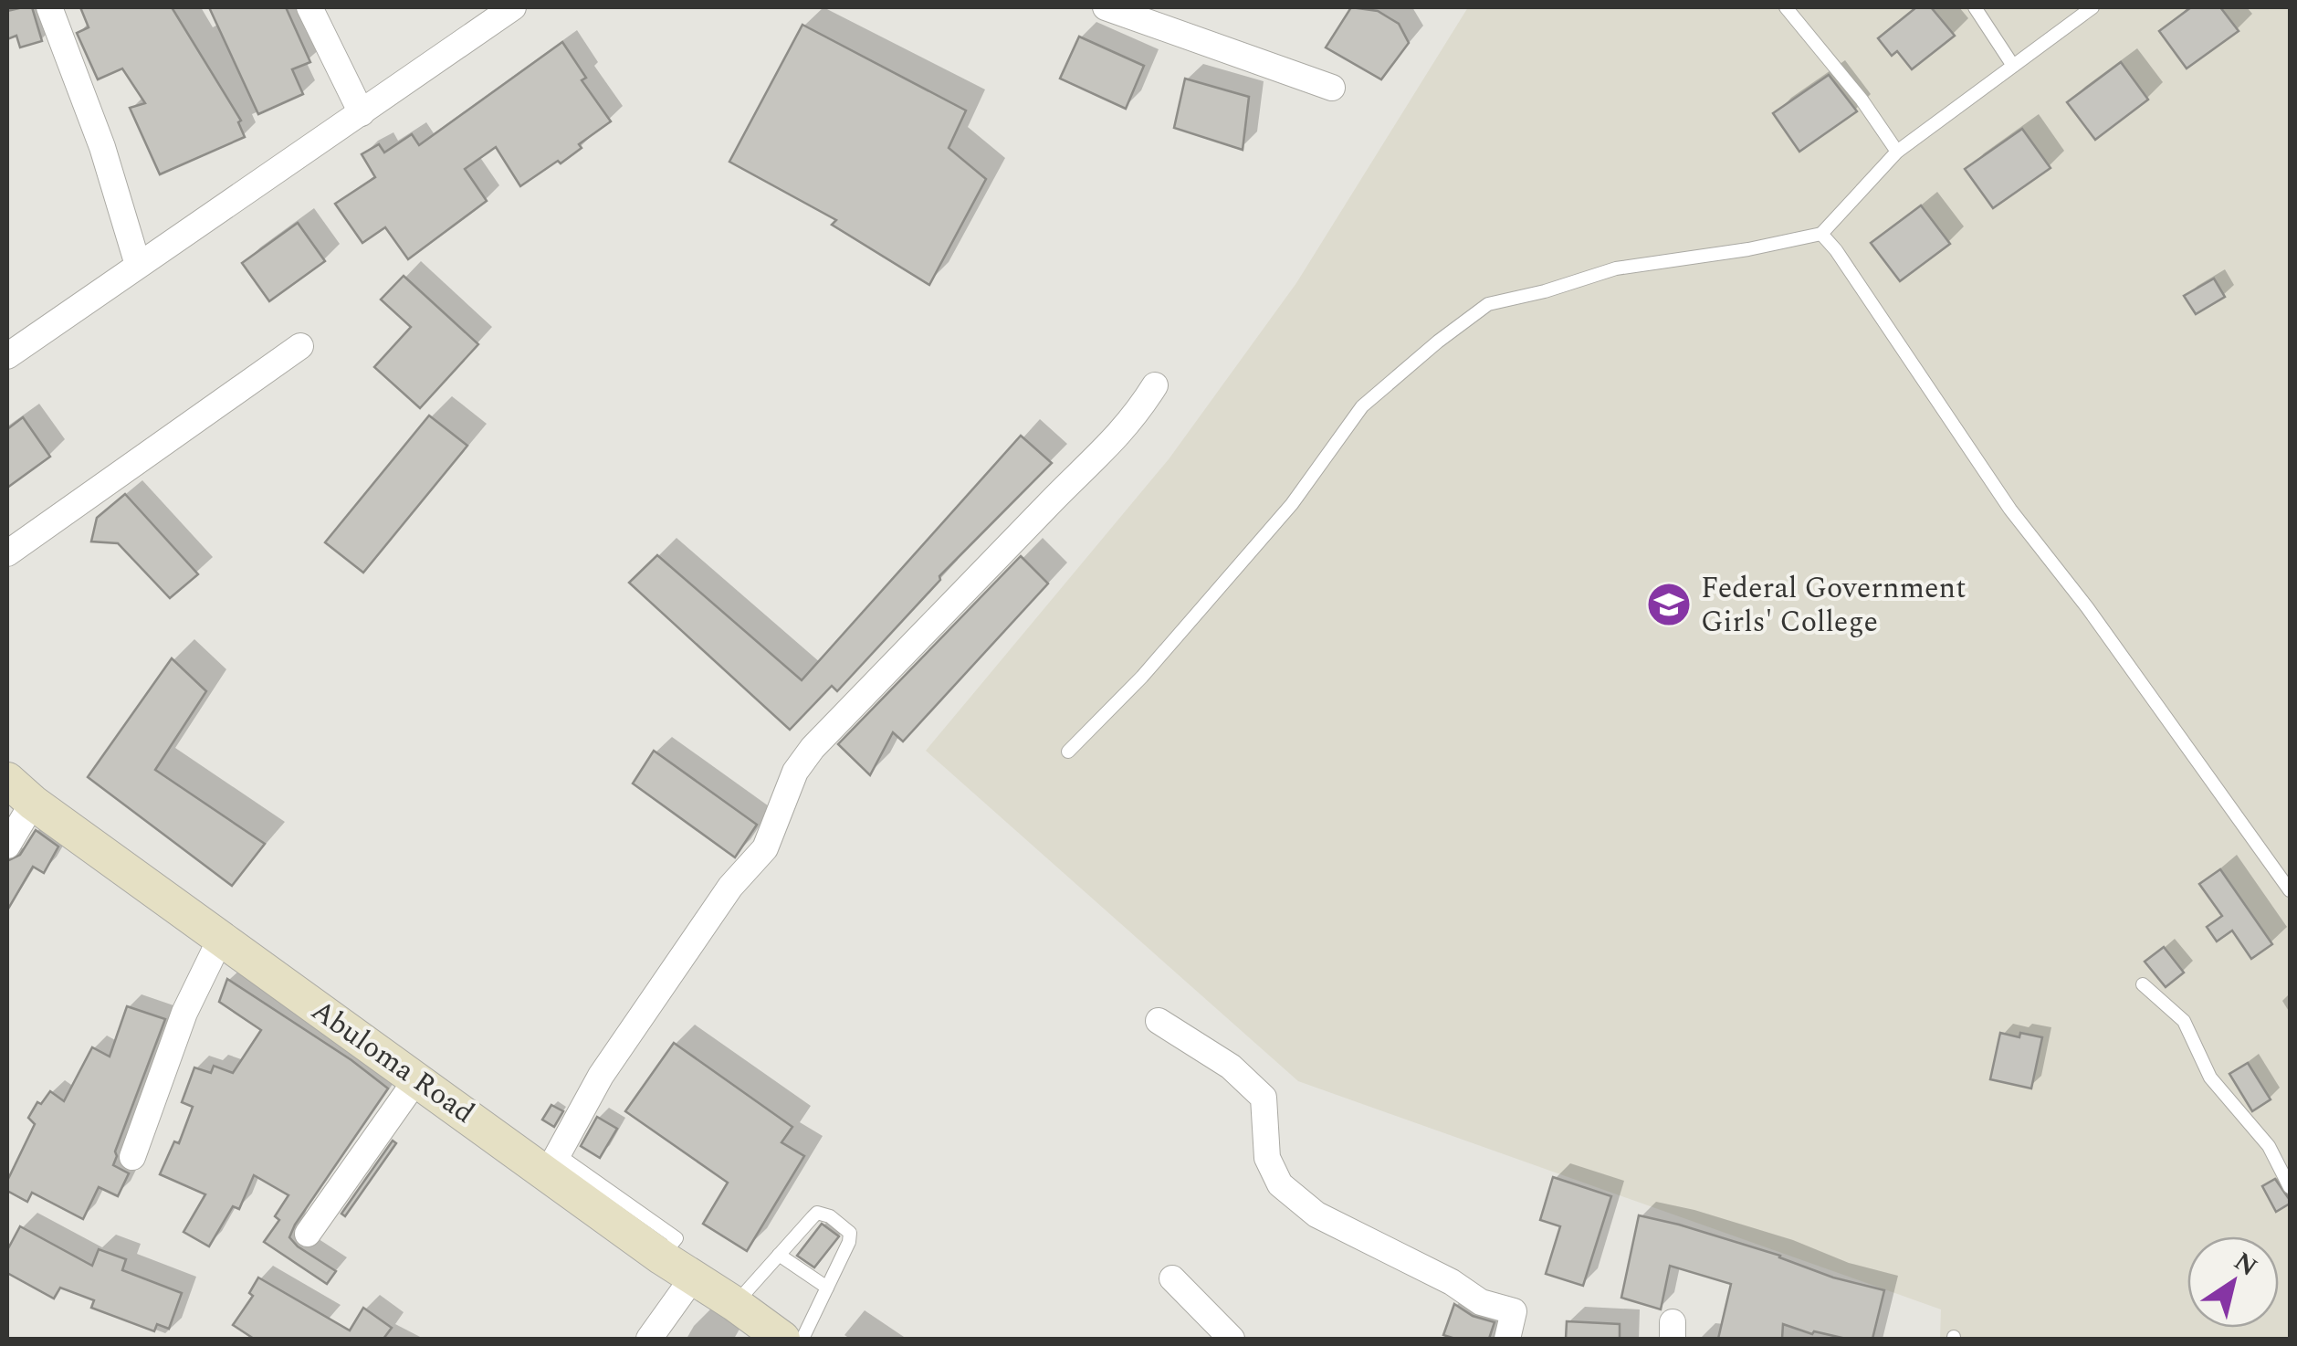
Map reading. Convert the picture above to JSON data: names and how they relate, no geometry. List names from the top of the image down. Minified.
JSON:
{"streets":{"street":["Abuloma Road"]},"places":{"school or university":["Federal Government Girls' College"]},"north":"top right"}
